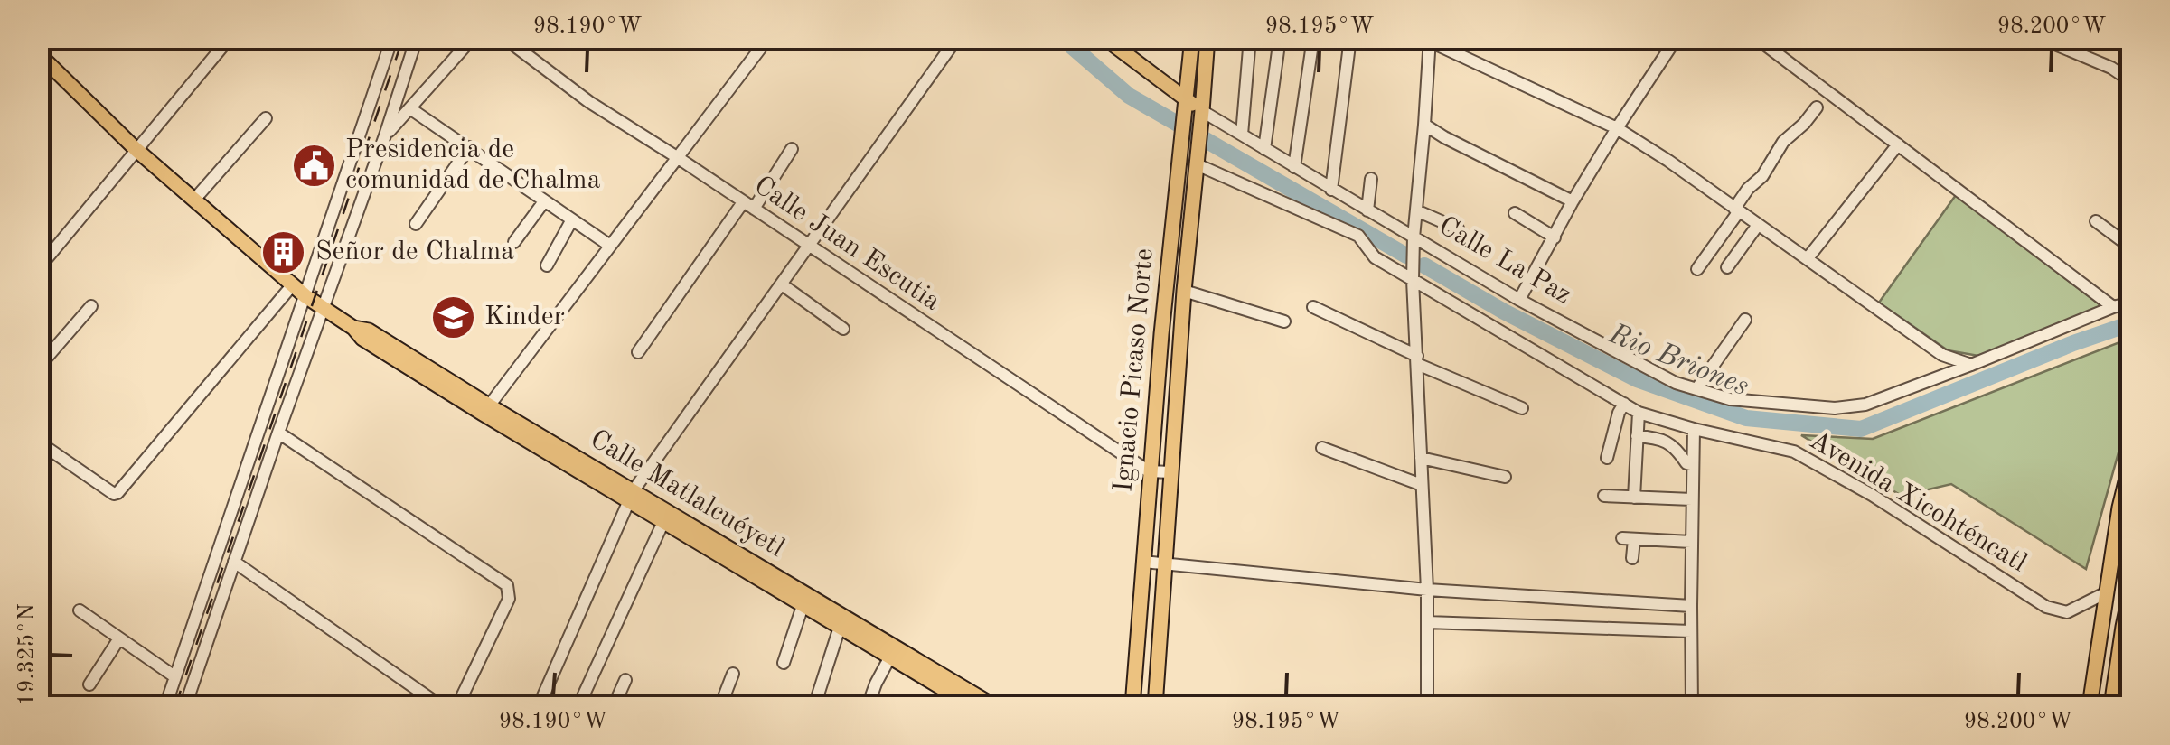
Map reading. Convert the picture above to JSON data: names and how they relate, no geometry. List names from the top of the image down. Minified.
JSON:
{"streets":{"main road":["Calle La Paz","Ignacio Picaso Norte","Calle Matlalcuéyetl"],"street":["Calle Juan Escutia","Avenida Xicohténcatl"]},"crossings":[["Calle Juan Escutia","Ignacio Picaso Norte"],["Calle La Paz","Ignacio Picaso Norte"],["Ignacio Picaso Norte","Avenida Xicohténcatl"]],"water":["Rio Briones"],"places":{"public building":["Presidencia de comunidad de Chalma"],"building":["Señor de Chalma"],"school or university":["Kinder"]},"coordinates":["98.190°W","98.195°W","98.200°W","19.325°N"]}
